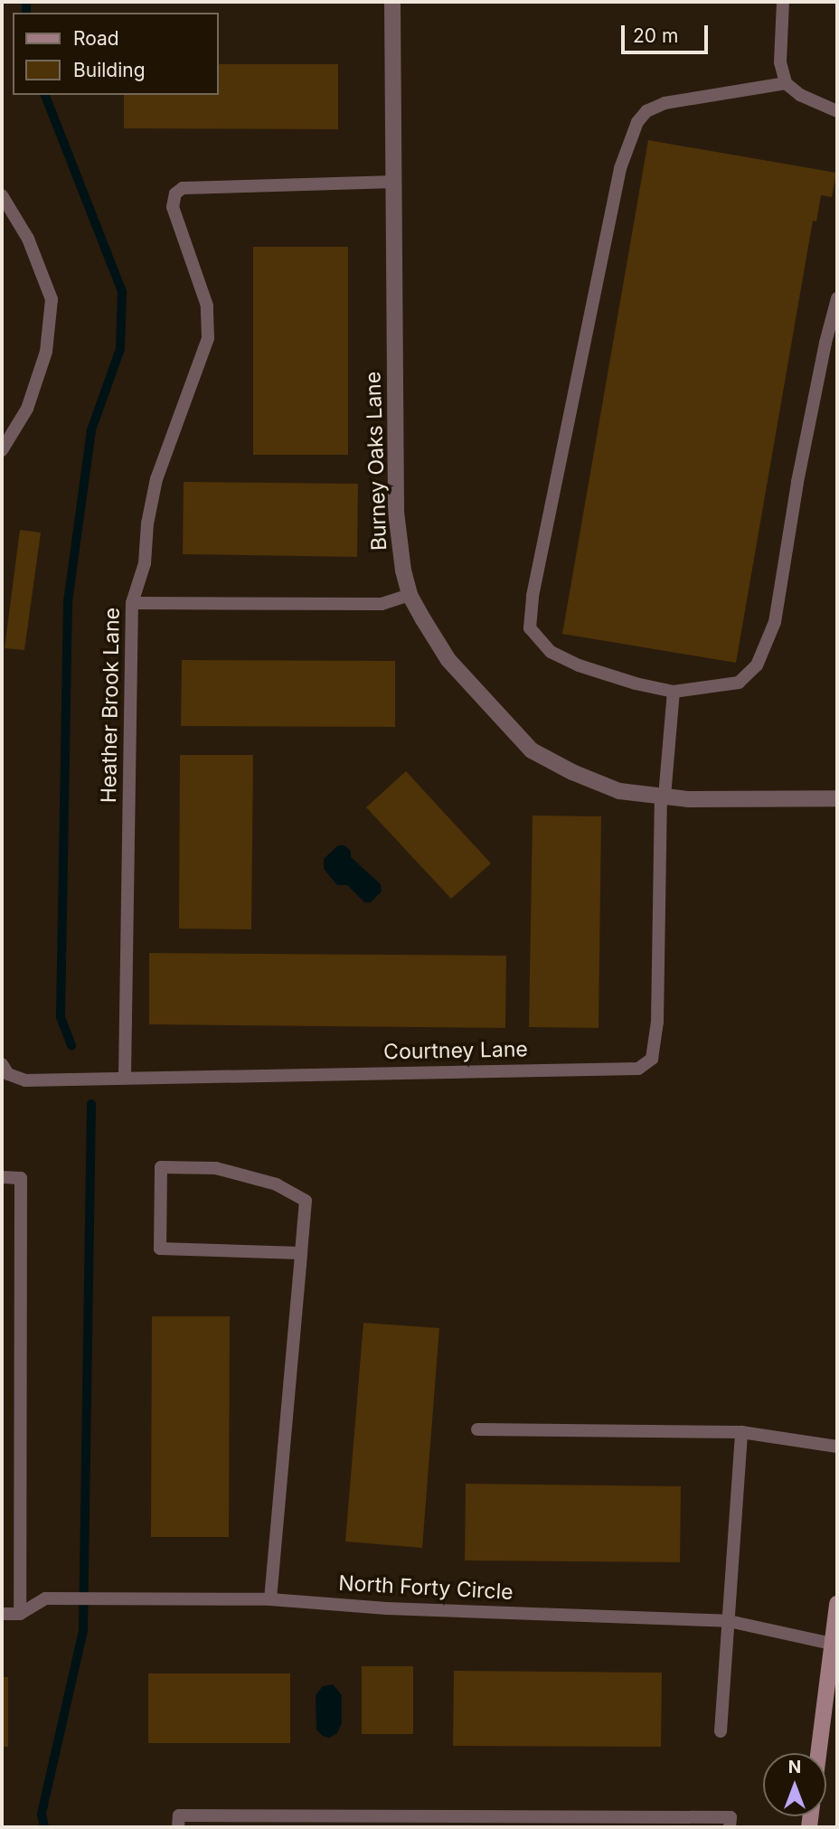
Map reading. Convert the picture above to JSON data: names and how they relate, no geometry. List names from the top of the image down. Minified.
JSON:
{"streets":{"street":["Burney Oaks Lane"],"lane":["Heather Brook Lane","Courtney Lane","North Forty Circle"]},"crossings":[["Burney Oaks Lane","Heather Brook Lane"],["Burney Oaks Lane","Courtney Lane"],["Heather Brook Lane","Courtney Lane"]],"legend":["Road","Building"],"scale_bar":"20 m","north":"top"}
